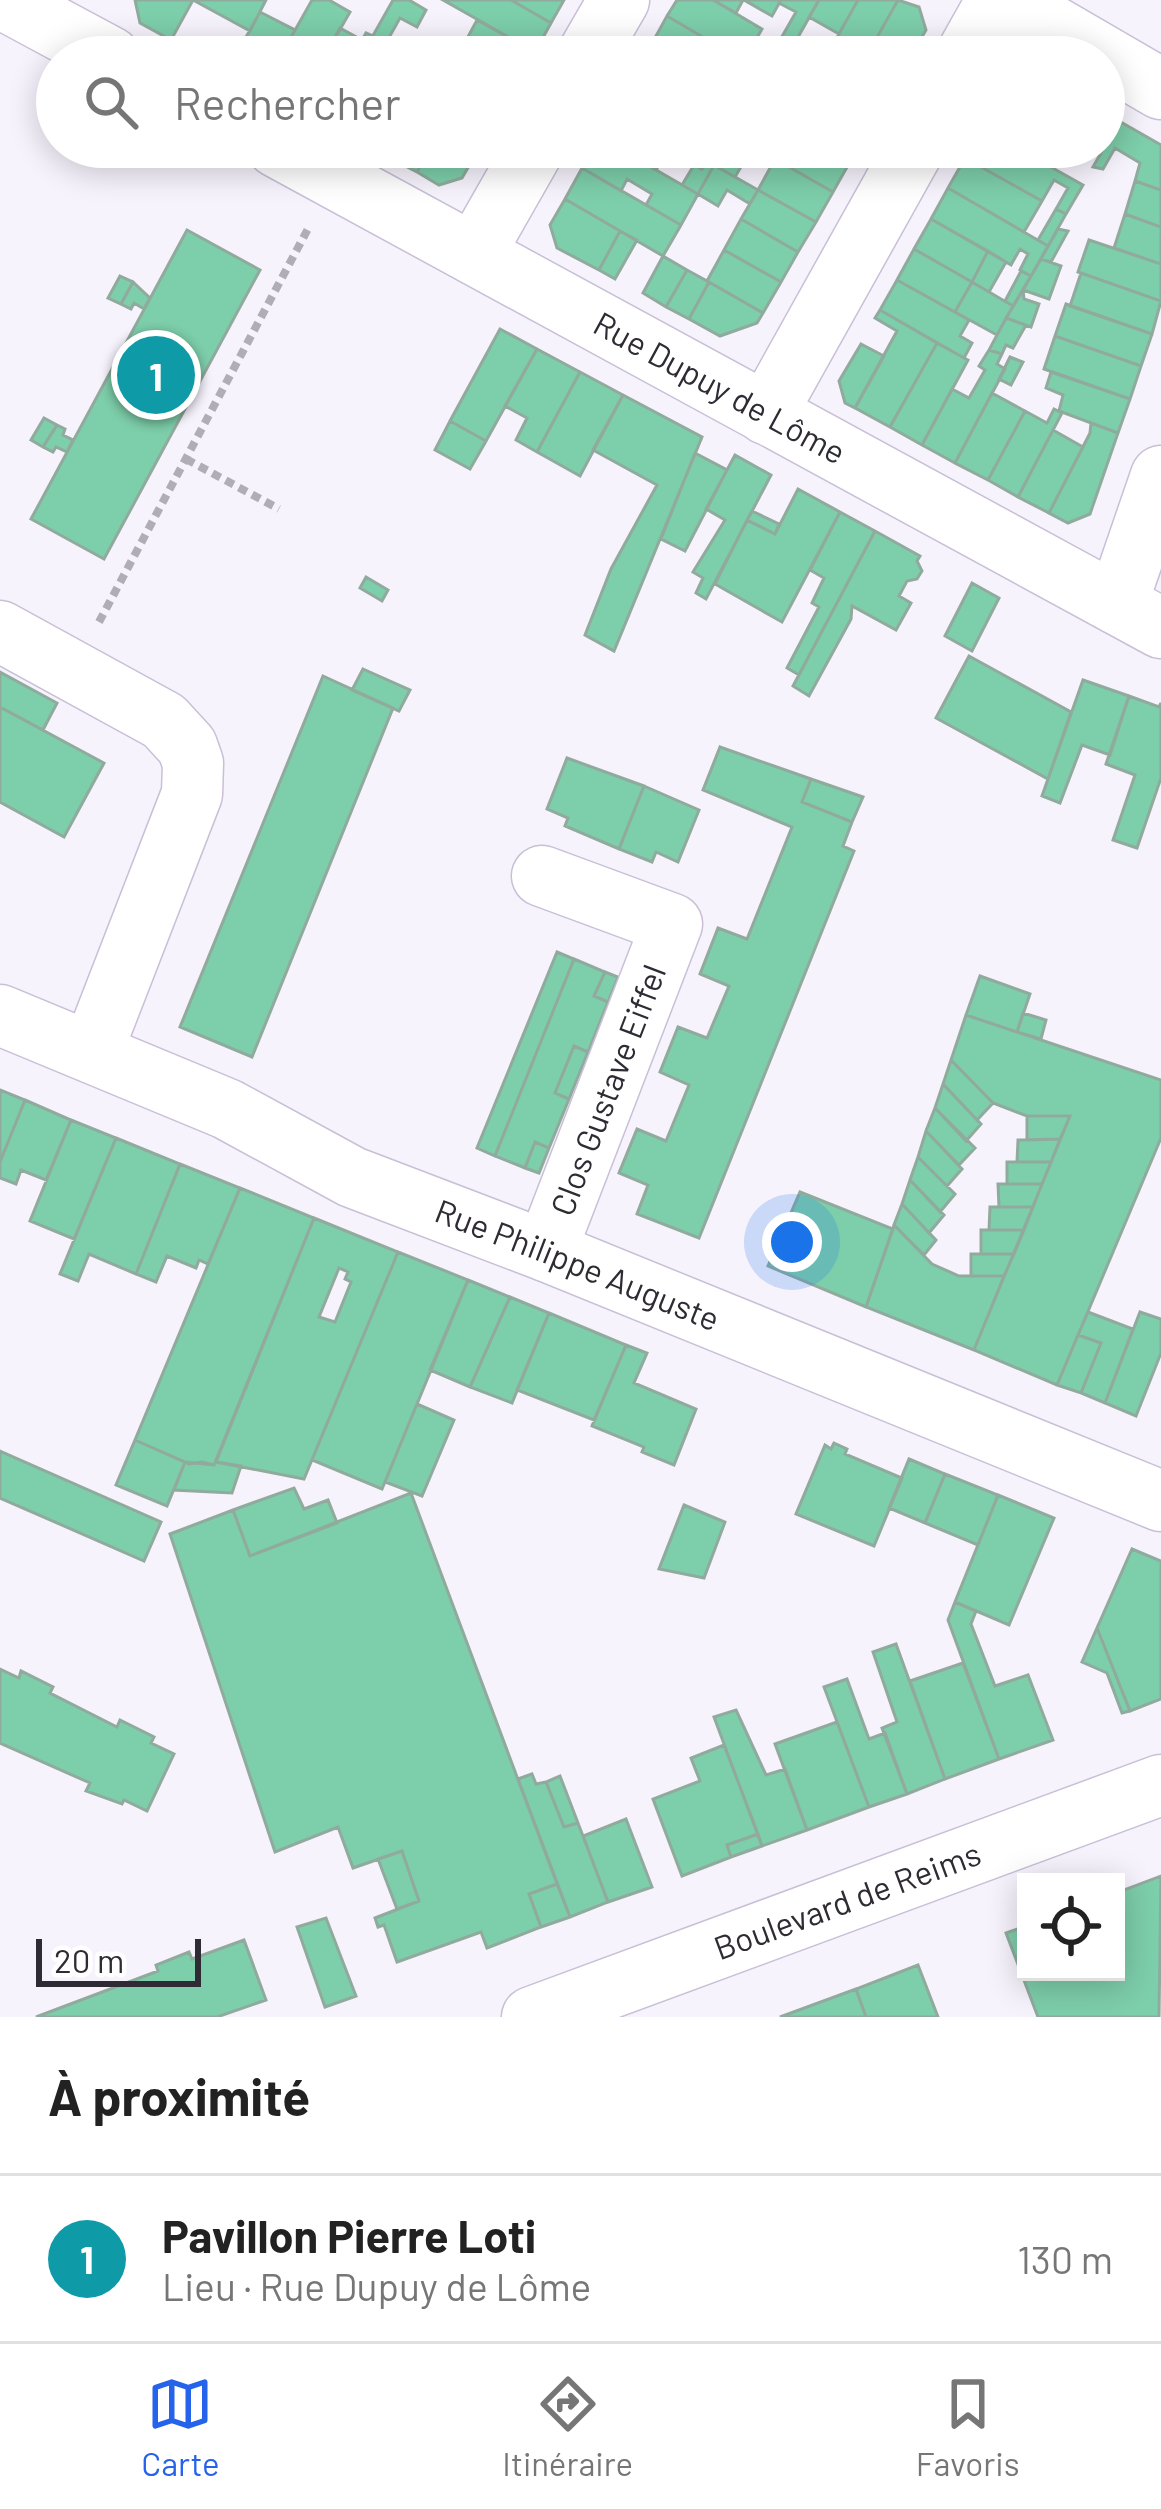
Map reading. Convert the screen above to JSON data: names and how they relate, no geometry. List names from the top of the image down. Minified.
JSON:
{"streets":{"street":["Rue Dupuy de Lôme","Clos Gustave Eiffel","Rue Philippe Auguste","Boulevard de Reims"]},"crossings":[["Clos Gustave Eiffel","Rue Philippe Auguste"]],"scale_bar":"20 m","page":{"search":"Rechercher","pins":"1","scale":"20 m","heading":"À proximité","list":[{"mark":"1","name":"Pavillon Pierre Loti","note":"Lieu · Rue Dupuy de Lôme","value":"130 m"}],"nav":["Carte","Itinéraire","Favoris"]}}
